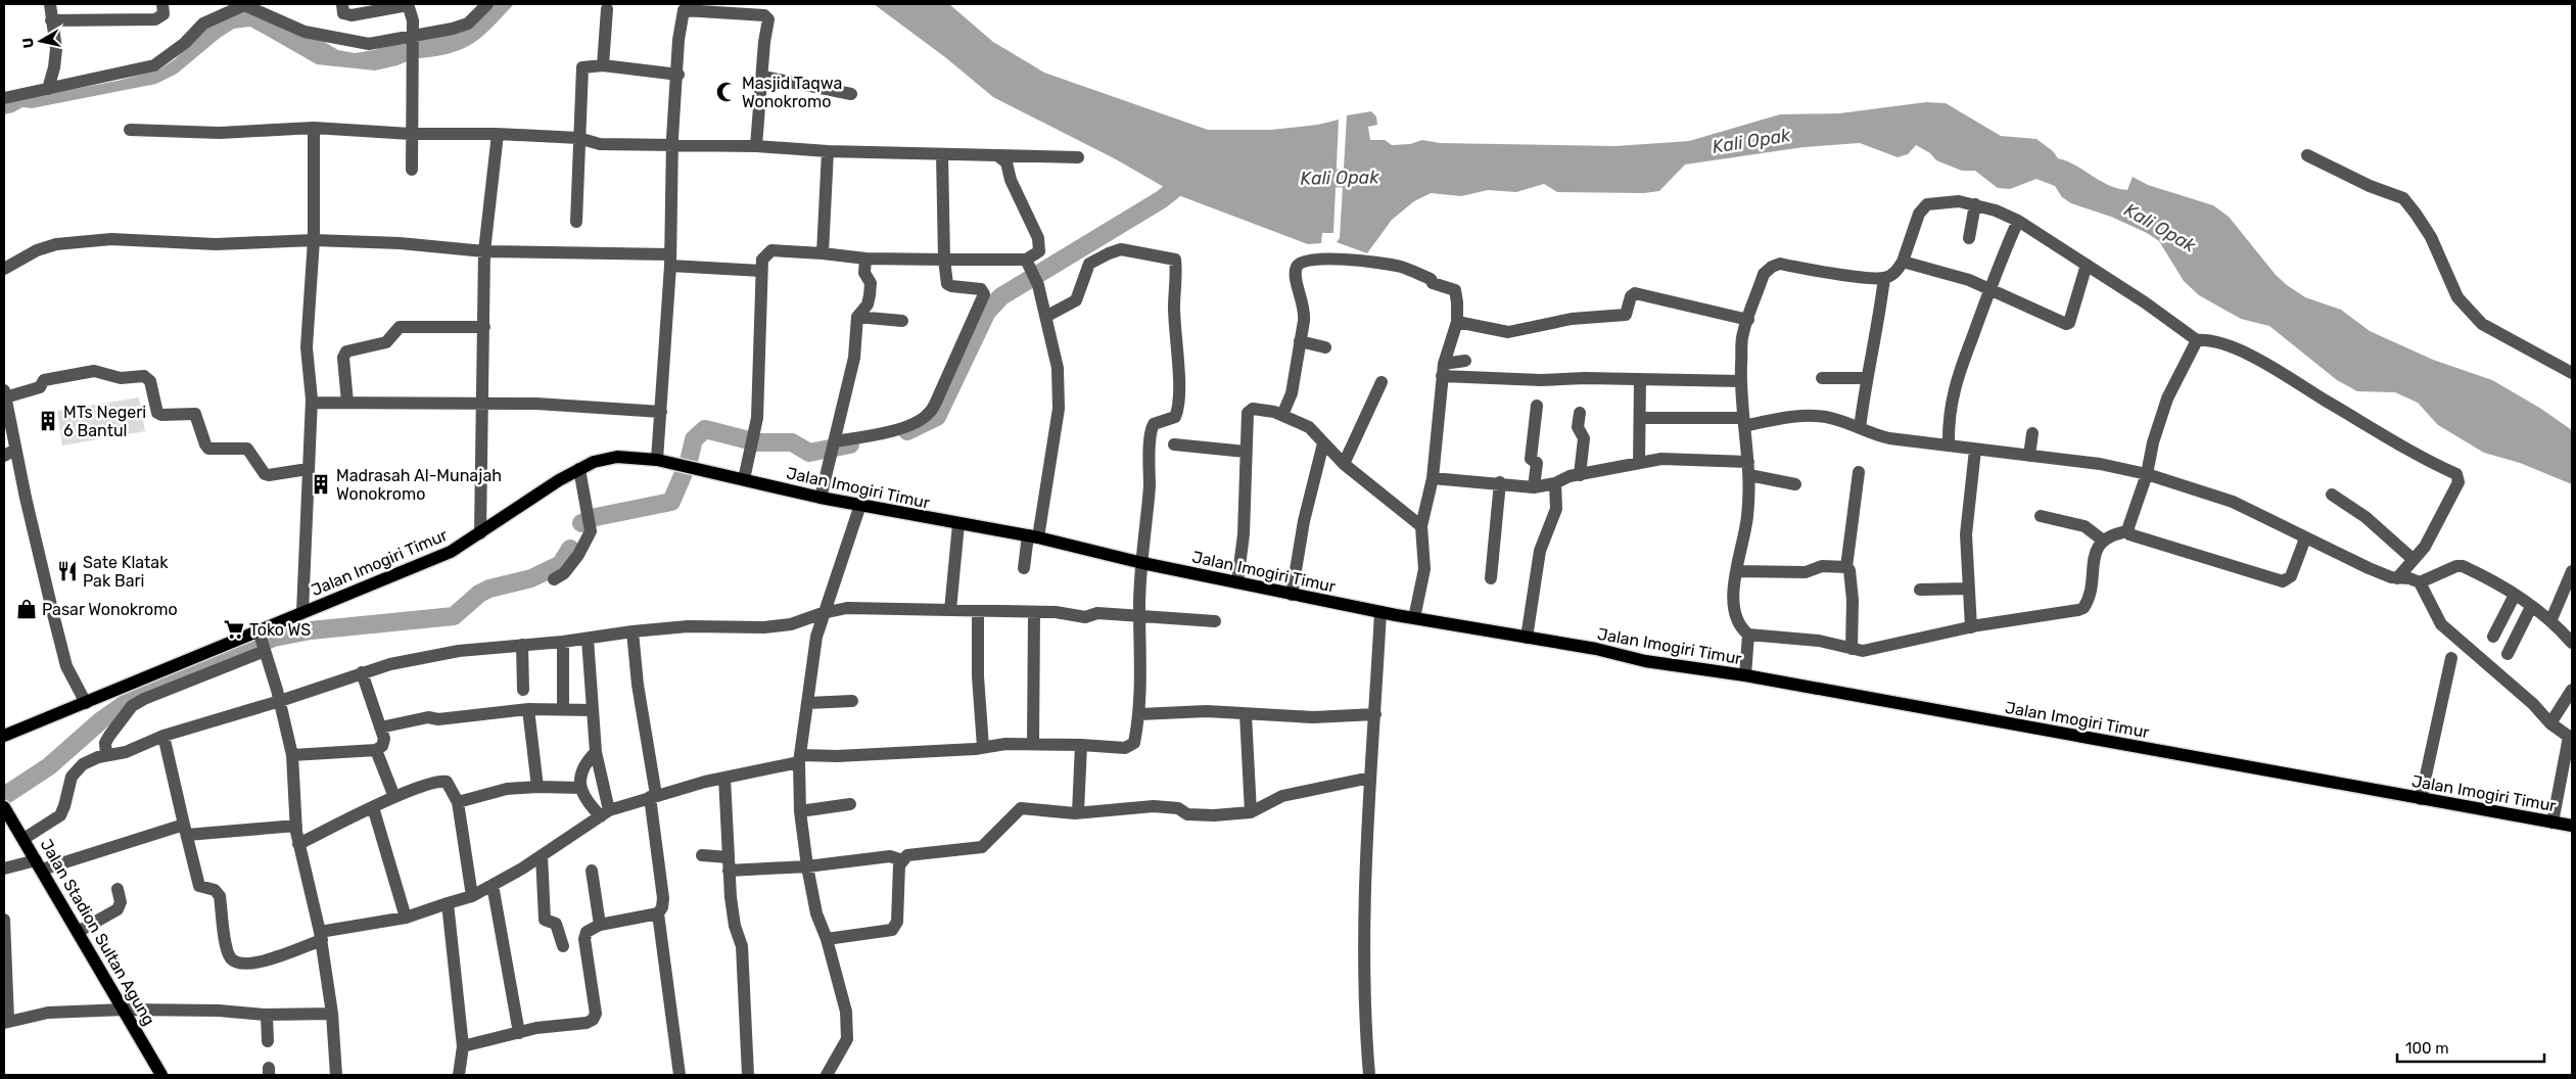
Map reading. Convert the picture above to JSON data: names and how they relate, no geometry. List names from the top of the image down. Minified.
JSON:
{"streets":{"main road":["Jalan Imogiri Timur","Jalan Stadion Sultan Agung"]},"water":["Kali Opak"],"places":{"mosque":["Masjid Taqwa Wonokromo"],"building":["MTs Negeri 6 Bantul","Madrasah Al-Munajah Wonokromo"],"restaurant":["Sate Klatak Pak Bari"],"shop":["Pasar Wonokromo"],"supermarket":["Toko WS"]},"scale_bar":"100 m","north":"left"}
